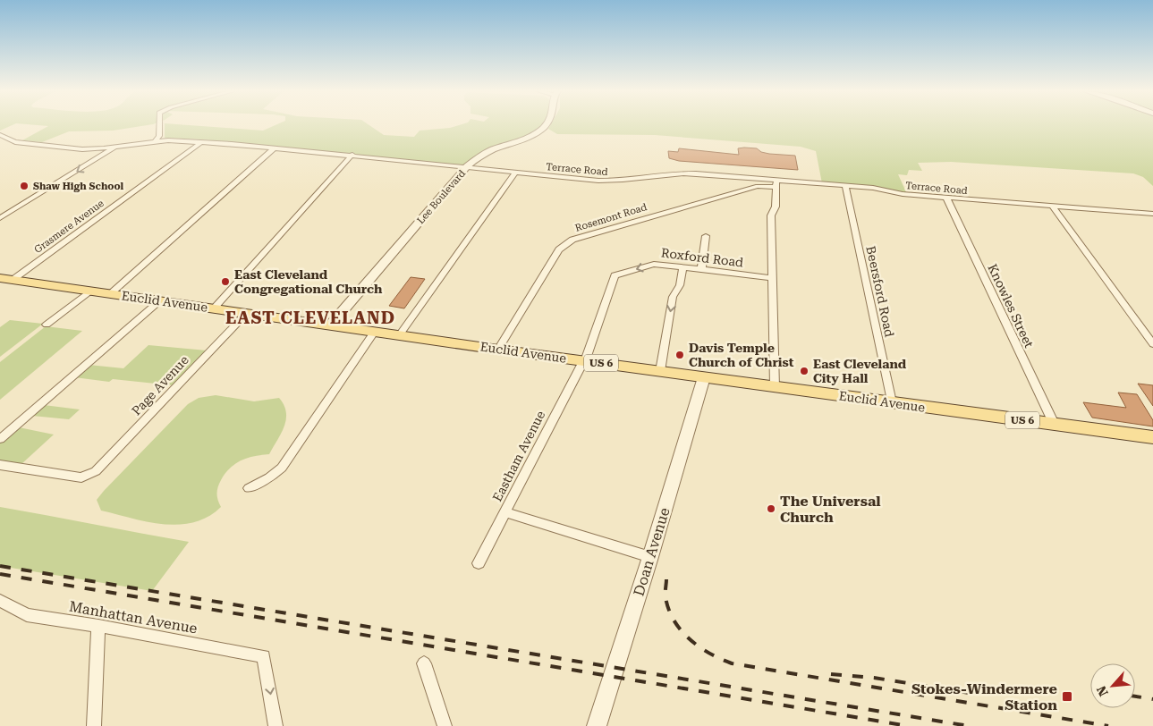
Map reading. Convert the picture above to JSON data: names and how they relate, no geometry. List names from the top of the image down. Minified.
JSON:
{"streets":{"main road":["Euclid Avenue","US 6"],"street":["Terrace Road","Lee Boulevard","Rosemont Road","Grasmere Avenue","Roxford Road","Beersford Road","Knowles Street","Page Avenue","Eastham Avenue","Doan Avenue","Manhattan Avenue"]},"crossings":[["Terrace Road","Lee Boulevard"],["Terrace Road","Rosemont Road"],["Terrace Road","Grasmere Avenue"],["Terrace Road","Beersford Road"],["Terrace Road","Knowles Street"],["Lee Boulevard","Euclid Avenue"],["Rosemont Road","Euclid Avenue"],["Grasmere Avenue","Euclid Avenue"],["Roxford Road","Euclid Avenue"],["Roxford Road","Eastham Avenue"],["Beersford Road","Euclid Avenue"],["Euclid Avenue","Knowles Street"],["Euclid Avenue","Page Avenue"],["Euclid Avenue","Eastham Avenue"],["Euclid Avenue","Doan Avenue"]],"one_way":["Roxford Road","Manhattan Avenue"],"districts":["EAST CLEVELAND"],"places":{"other":["Shaw High School","East Cleveland Congregational Church","Davis Temple Church of Christ","East Cleveland City Hall","The Universal Church"],"transit":["Stokes-Windermere Station"]},"north":"bottom left"}
